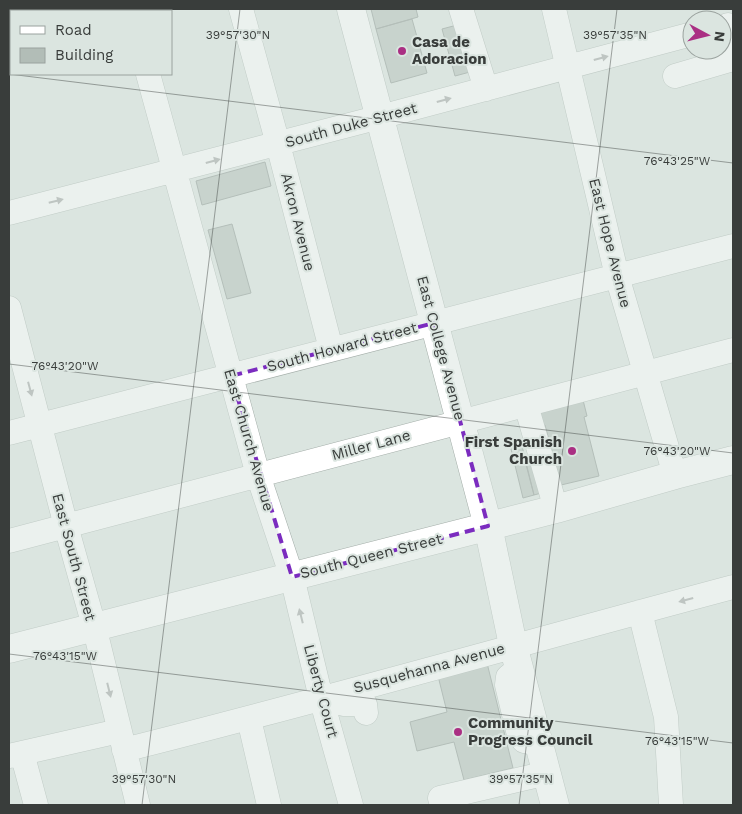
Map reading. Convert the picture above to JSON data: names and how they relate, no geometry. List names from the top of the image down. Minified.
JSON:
{"streets":{"main road":["East College Avenue","South Queen Street"],"street":["South Duke Street","Akron Avenue","East Hope Avenue","South Howard Street","East Church Avenue","Miller Lane","East South Street","Susquehanna Avenue","Liberty Court"]},"crossings":[["South Duke Street","Akron Avenue"],["South Duke Street","East Hope Avenue"],["South Duke Street","East College Avenue"],["South Duke Street","East Church Avenue"],["Akron Avenue","South Howard Street"],["East Hope Avenue","South Howard Street"],["East Hope Avenue","Miller Lane"],["East Hope Avenue","South Queen Street"],["South Howard Street","East College Avenue"],["South Howard Street","East Church Avenue"],["South Howard Street","East South Street"],["East College Avenue","Miller Lane"],["East College Avenue","South Queen Street"],["East College Avenue","Susquehanna Avenue"],["East Church Avenue","Miller Lane"],["East Church Avenue","South Queen Street"],["East Church Avenue","Liberty Court"],["Miller Lane","East South Street"],["South Queen Street","East South Street"],["South Queen Street","Liberty Court"],["East South Street","Susquehanna Avenue"],["Susquehanna Avenue","Liberty Court"]],"one_way":["South Duke Street","East South Street","Liberty Court"],"places":["Casa de Adoracion","First Spanish Church","Community Progress Council"],"legend":["Road","Building"],"north":"right","coordinates":["39°57'30\"N","39°57'35\"N","76°43'25\"W","76°43'20\"W","76°43'15\"W"]}
